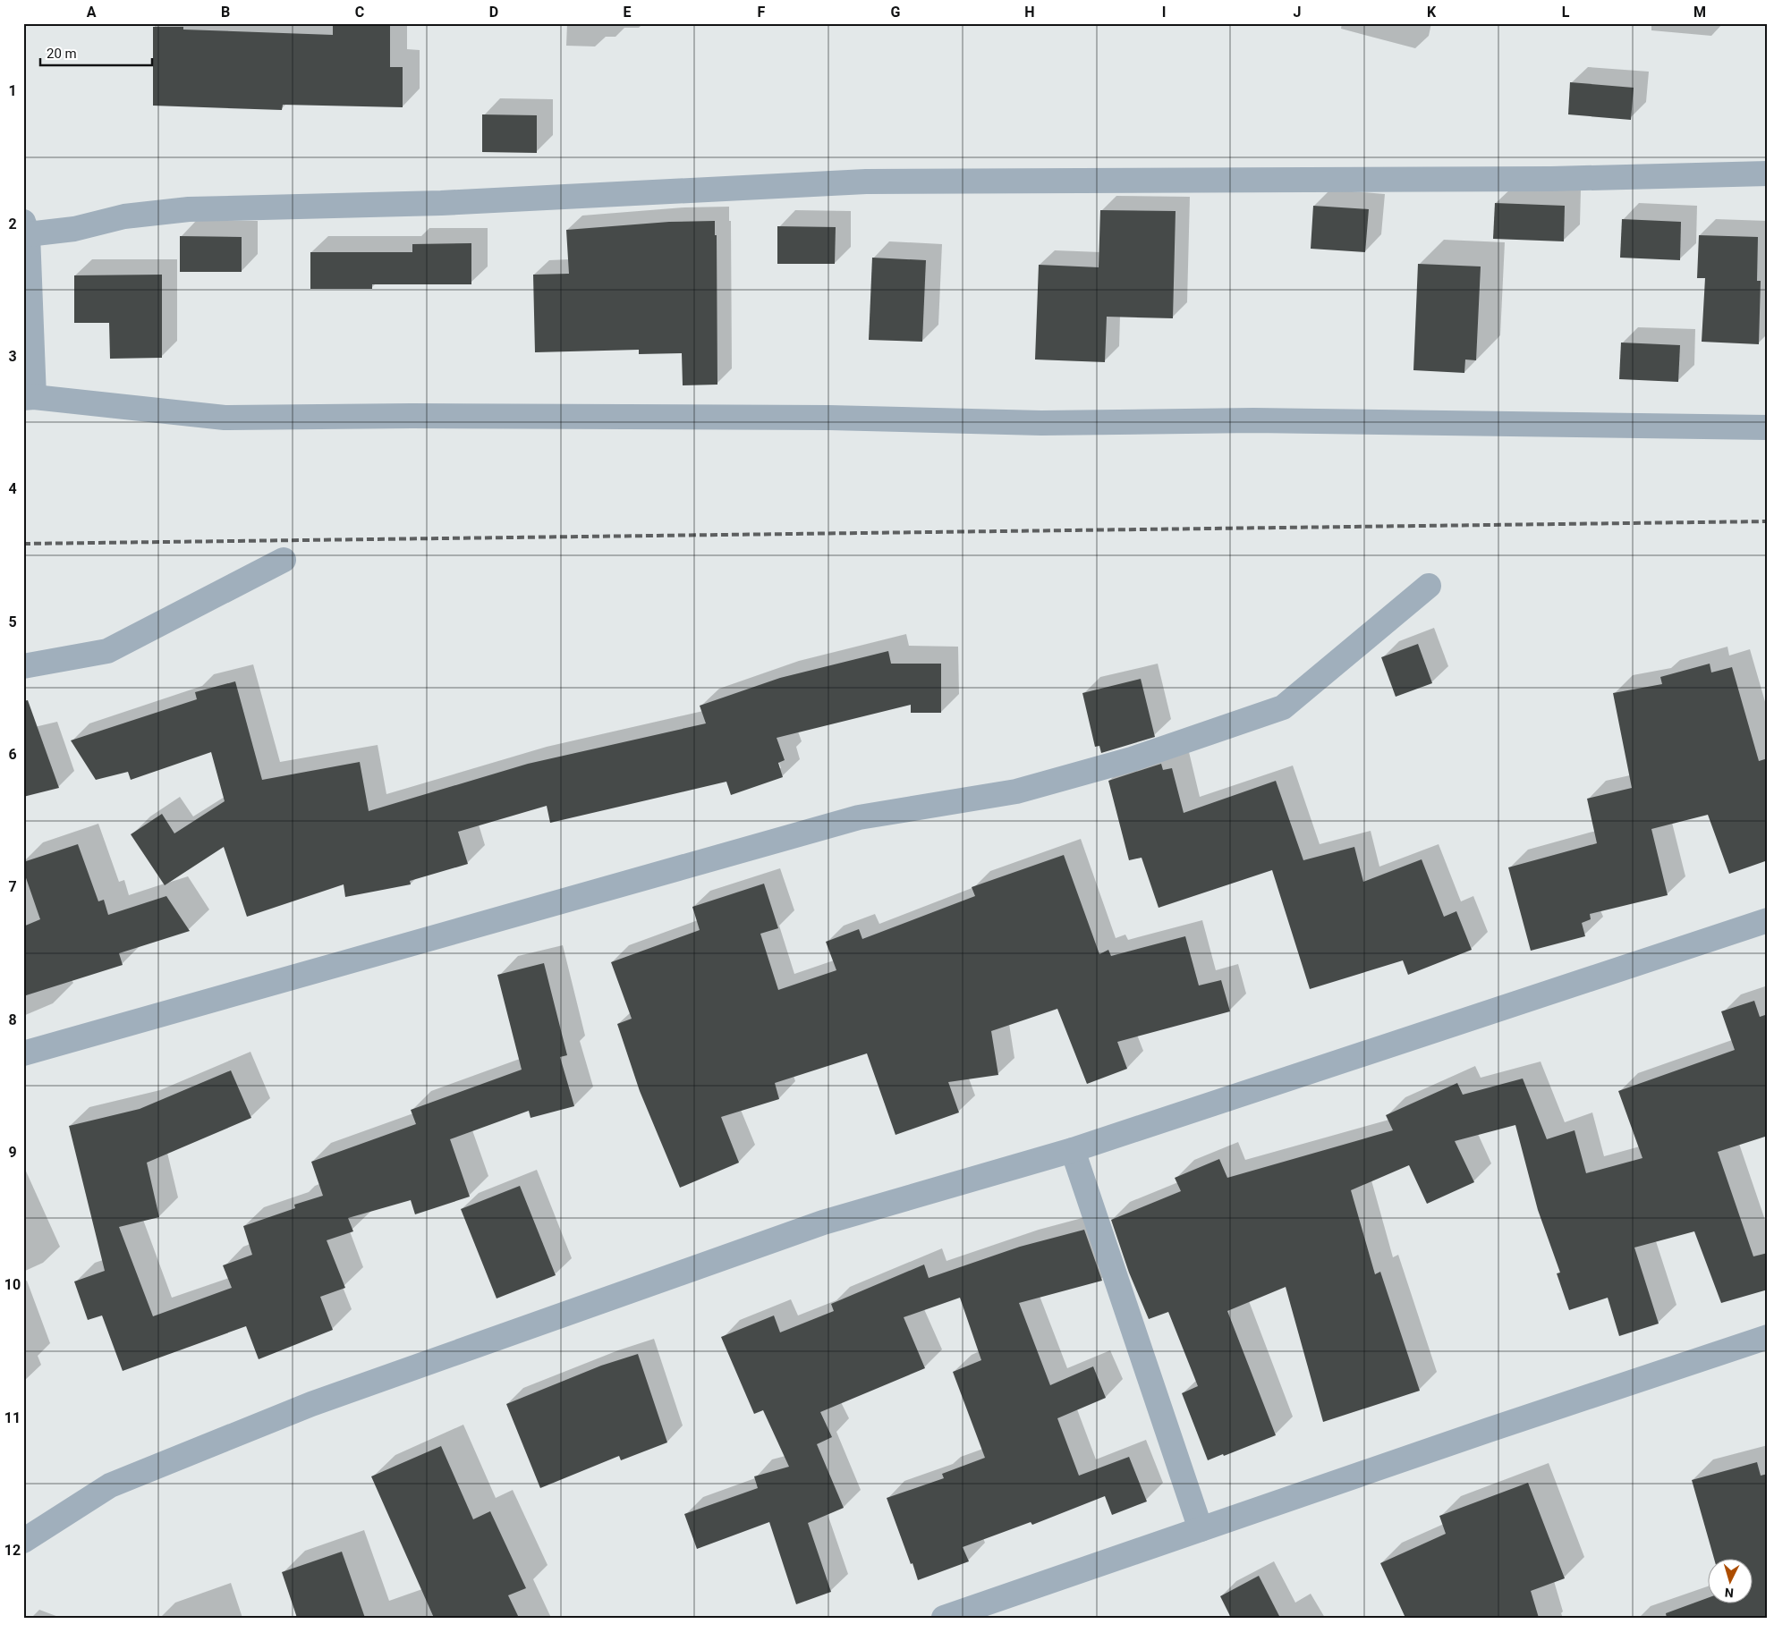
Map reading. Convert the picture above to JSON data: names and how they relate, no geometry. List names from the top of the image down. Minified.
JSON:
{"scale_bar":"20 m","north":"bottom","grid":{"columns":["A","B","C","D","E","F","G","H","I","J","K","L","M"],"rows":["1","2","3","4","5","6","7","8","9","10","11","12"]}}
